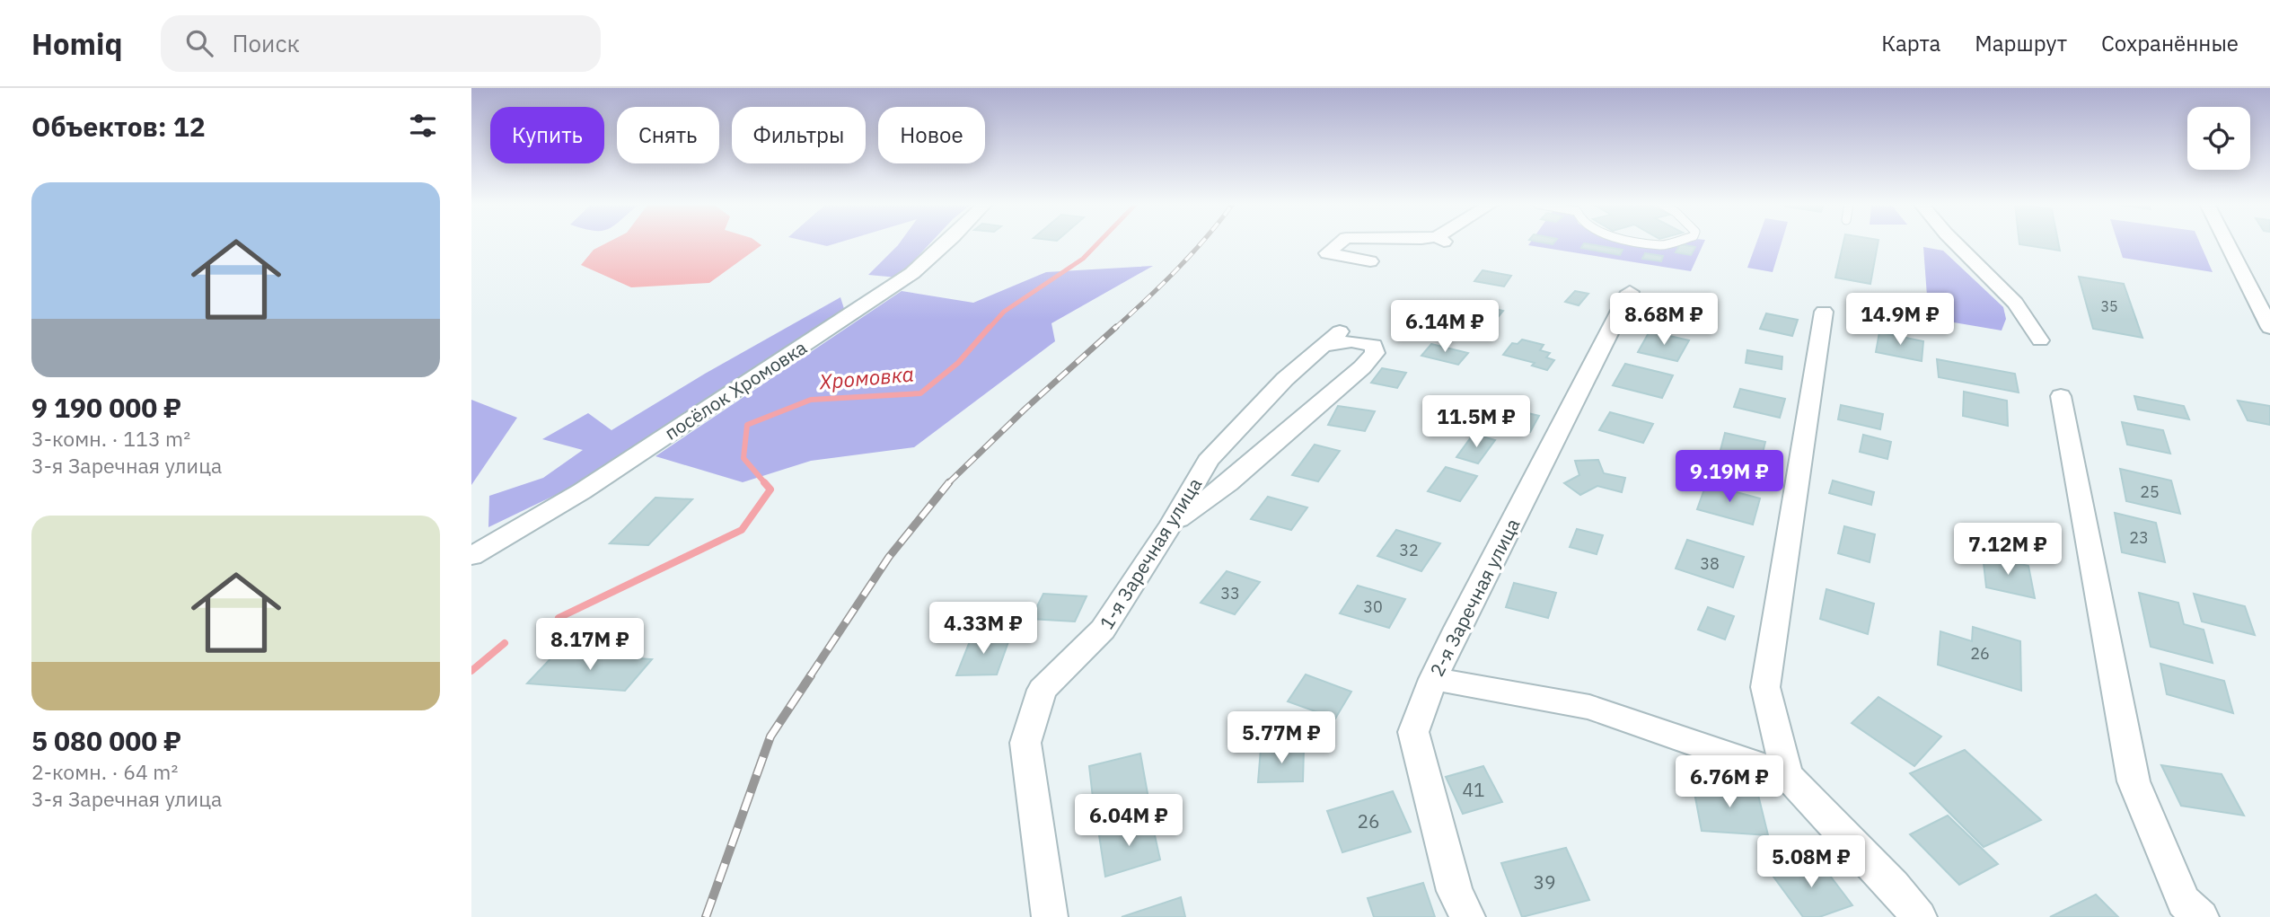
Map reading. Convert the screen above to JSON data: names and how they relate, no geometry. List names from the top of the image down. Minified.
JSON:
{"streets":{"street":["посёлок Хромовка","1-я Заречная улица","2-я Заречная улица"]},"water":["Хромовка"],"house_numbers":["35","25","23","32","38","33","30","26","41","26","39"],"page":{"header":"Homiq","search":"Поиск","nav":["Карта","Маршрут","Сохранённые"],"heading":"Объектов: 12","chip":["Купить","Снять","Фильтры","Новое"],"list":[{"name":"9 190 000 ₽","note":"3-комн. · 113 m² · 3-я Заречная улица"},{"name":"5 080 000 ₽","note":"2-комн. · 64 m² · 3-я Заречная улица"}],"price":["8.68M ₽","14.9M ₽","6.14M ₽","11.5M ₽","9.19M ₽","7.12M ₽","4.33M ₽","8.17M ₽","5.77M ₽","6.76M ₽","6.04M ₽","5.08M ₽"]}}
